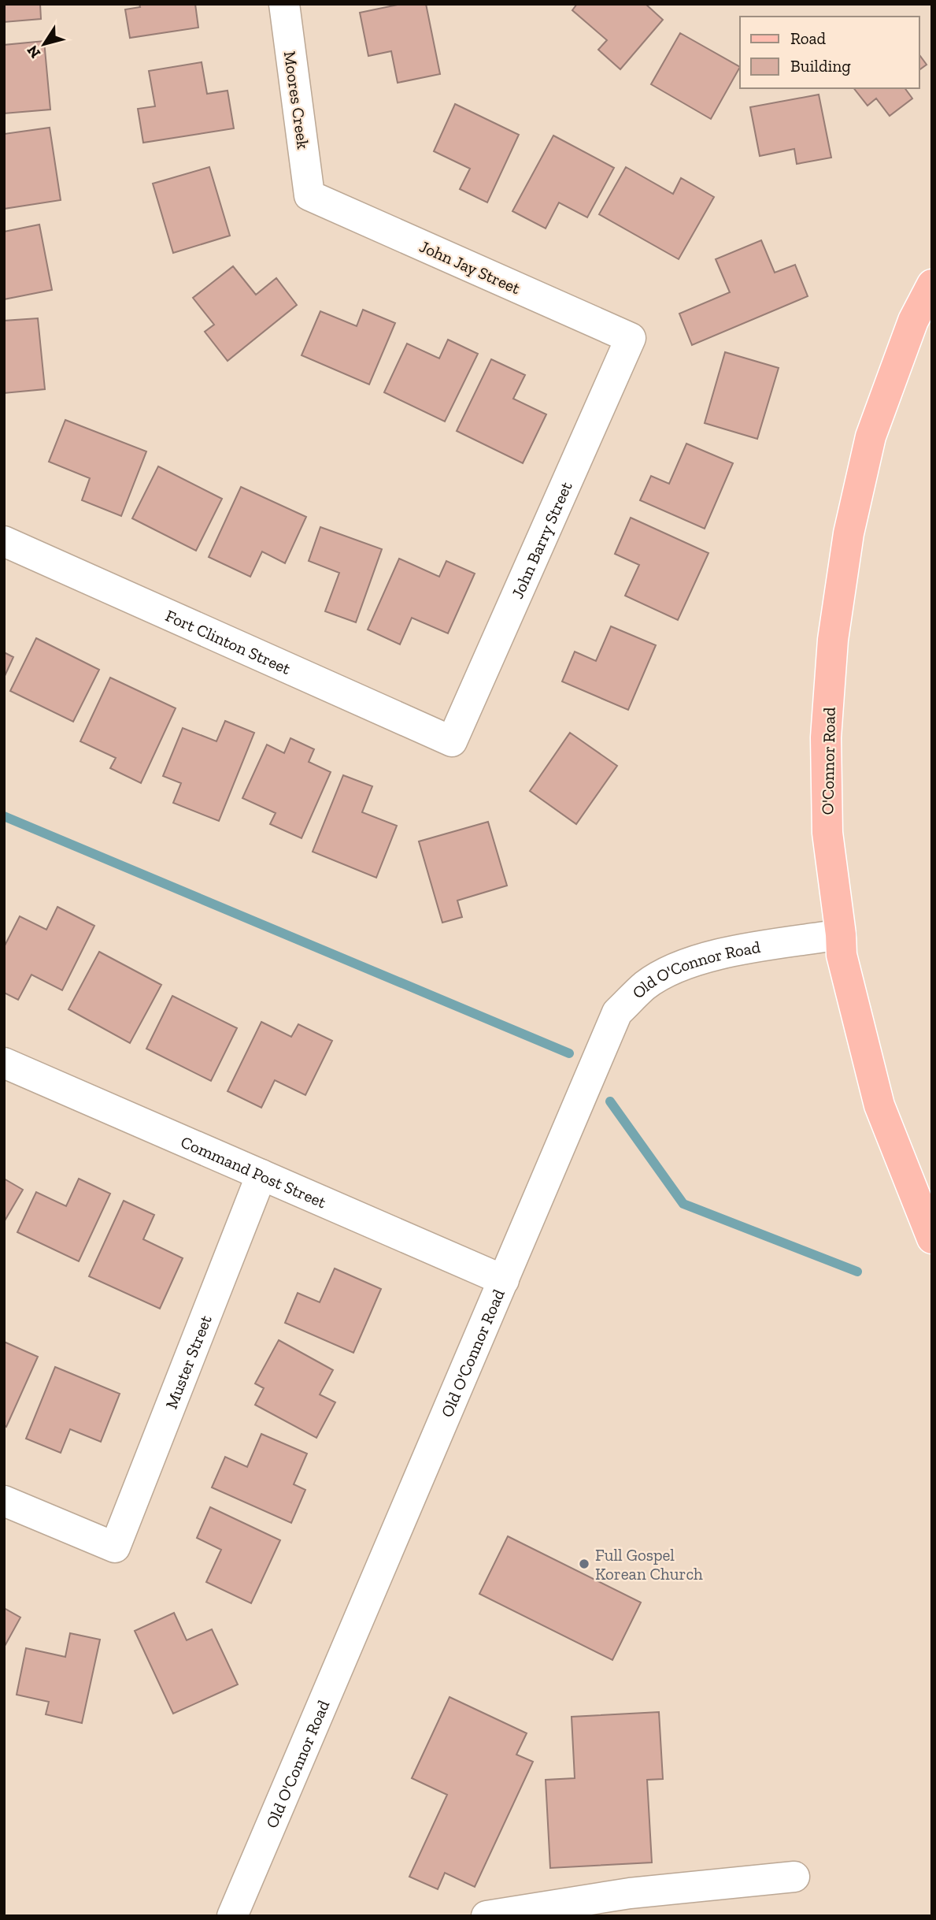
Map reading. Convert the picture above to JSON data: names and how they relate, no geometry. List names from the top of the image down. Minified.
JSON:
{"streets":{"main road":["O'Connor Road"],"street":["Moores Creek","John Jay Street","John Barry Street","Fort Clinton Street","Old O'Connor Road","Command Post Street","Muster Street"]},"crossings":[["Moores Creek","John Jay Street"],["John Jay Street","John Barry Street"],["John Barry Street","Fort Clinton Street"],["O'Connor Road","Old O'Connor Road"],["Old O'Connor Road","Command Post Street"],["Command Post Street","Muster Street"]],"places":["Full Gospel Korean Church"],"legend":["Road","Building"],"north":"bottom left"}
